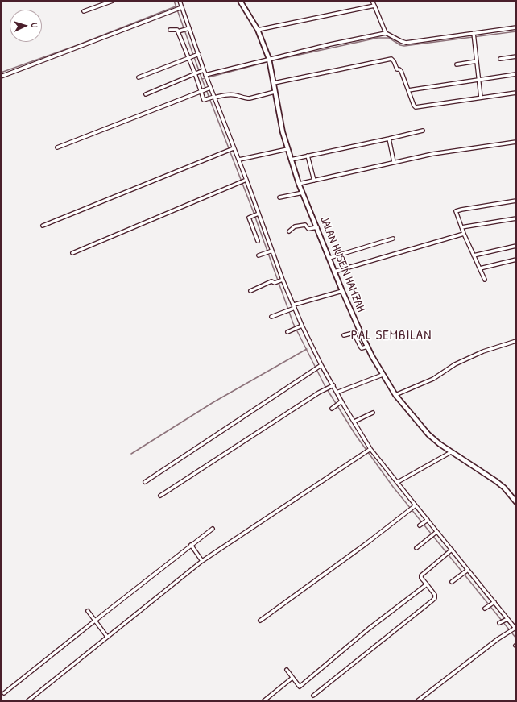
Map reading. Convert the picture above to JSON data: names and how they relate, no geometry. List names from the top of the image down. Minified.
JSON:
{"streets":{"street":["JALAN HUSEIN HAMZAH"]},"districts":["PAL SEMBILAN"],"north":"right"}
